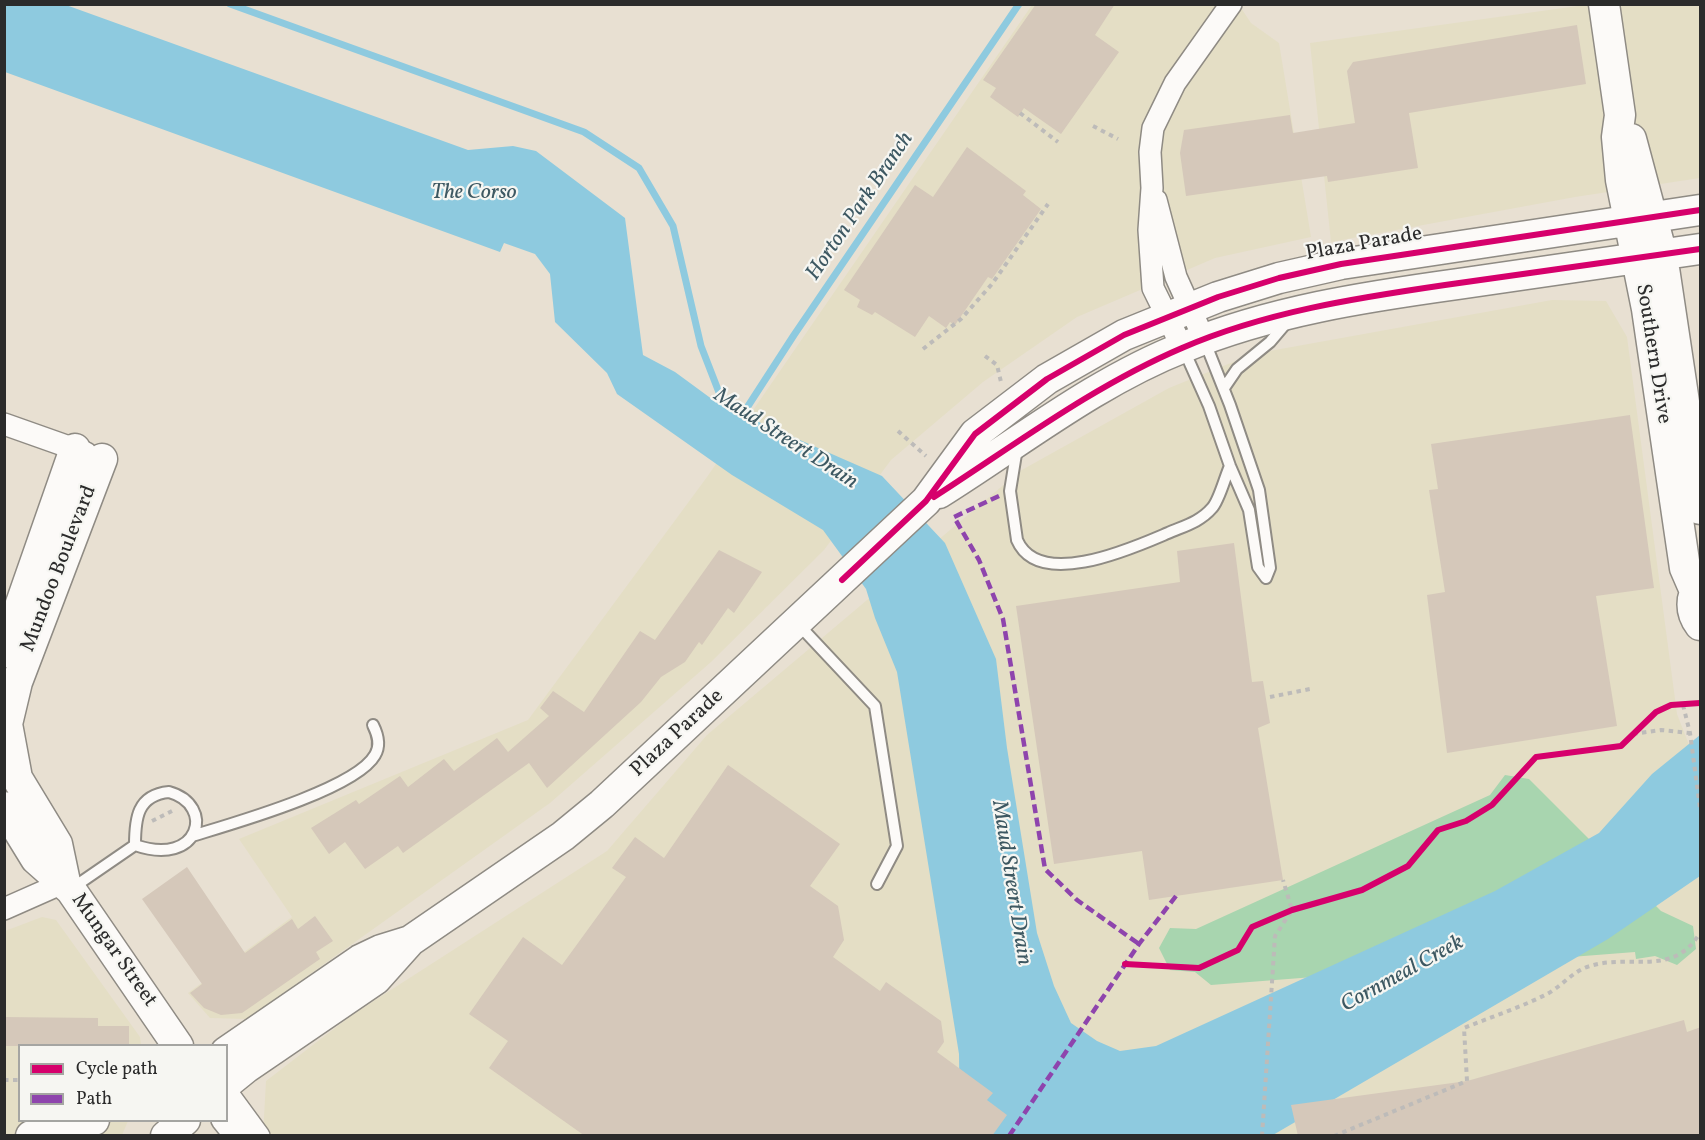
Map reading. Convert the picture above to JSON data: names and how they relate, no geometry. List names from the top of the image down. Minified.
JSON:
{"streets":{"main road":["Plaza Parade","Southern Drive","Mundoo Boulevard","Mungar Street"]},"crossings":[["Plaza Parade","Southern Drive"],["Mundoo Boulevard","Mungar Street"]],"water":["The Corso","Horton Park Branch","Maud Streert Drain","Cornmeal Creek"],"legend":["Cycle path","Path"]}
